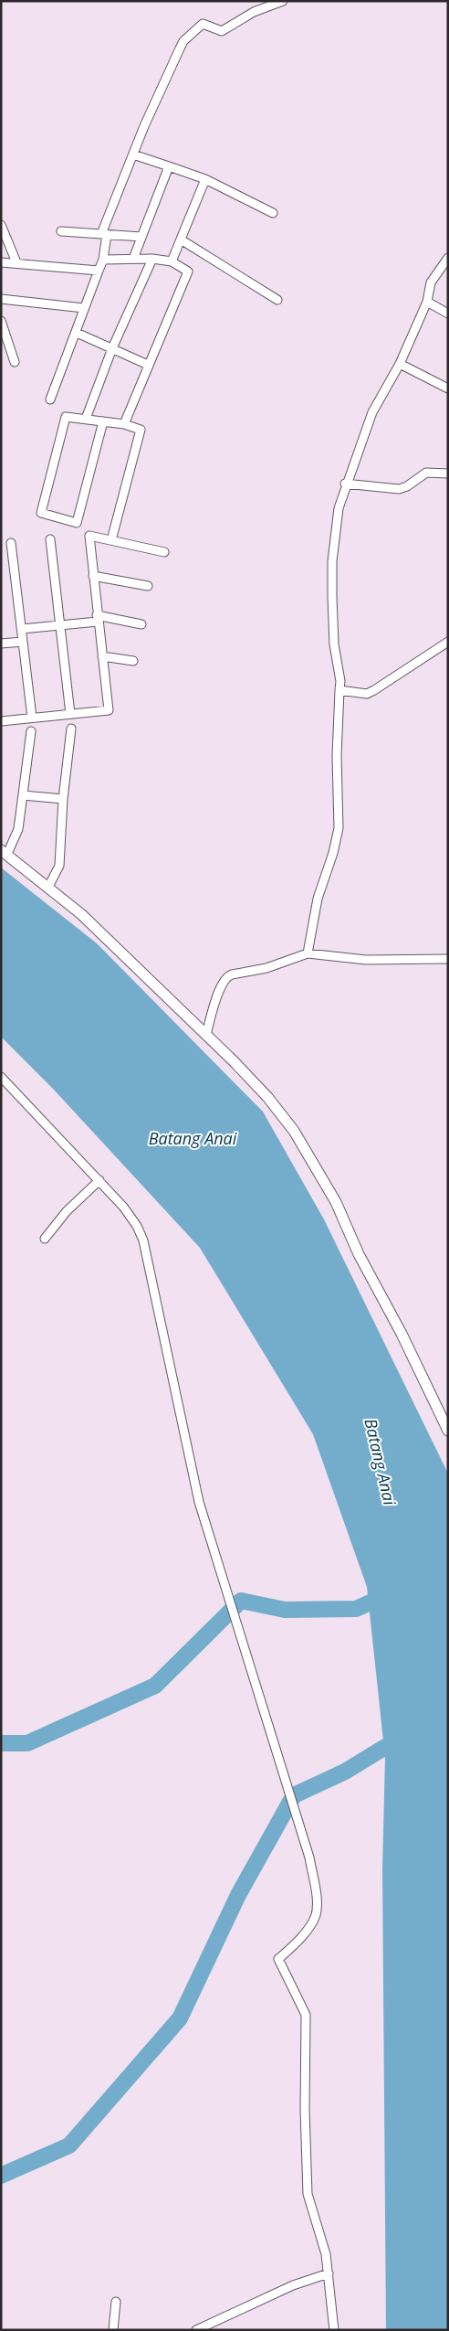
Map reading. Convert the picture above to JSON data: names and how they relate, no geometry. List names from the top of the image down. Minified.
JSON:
{"water":["Batang Anai"]}
